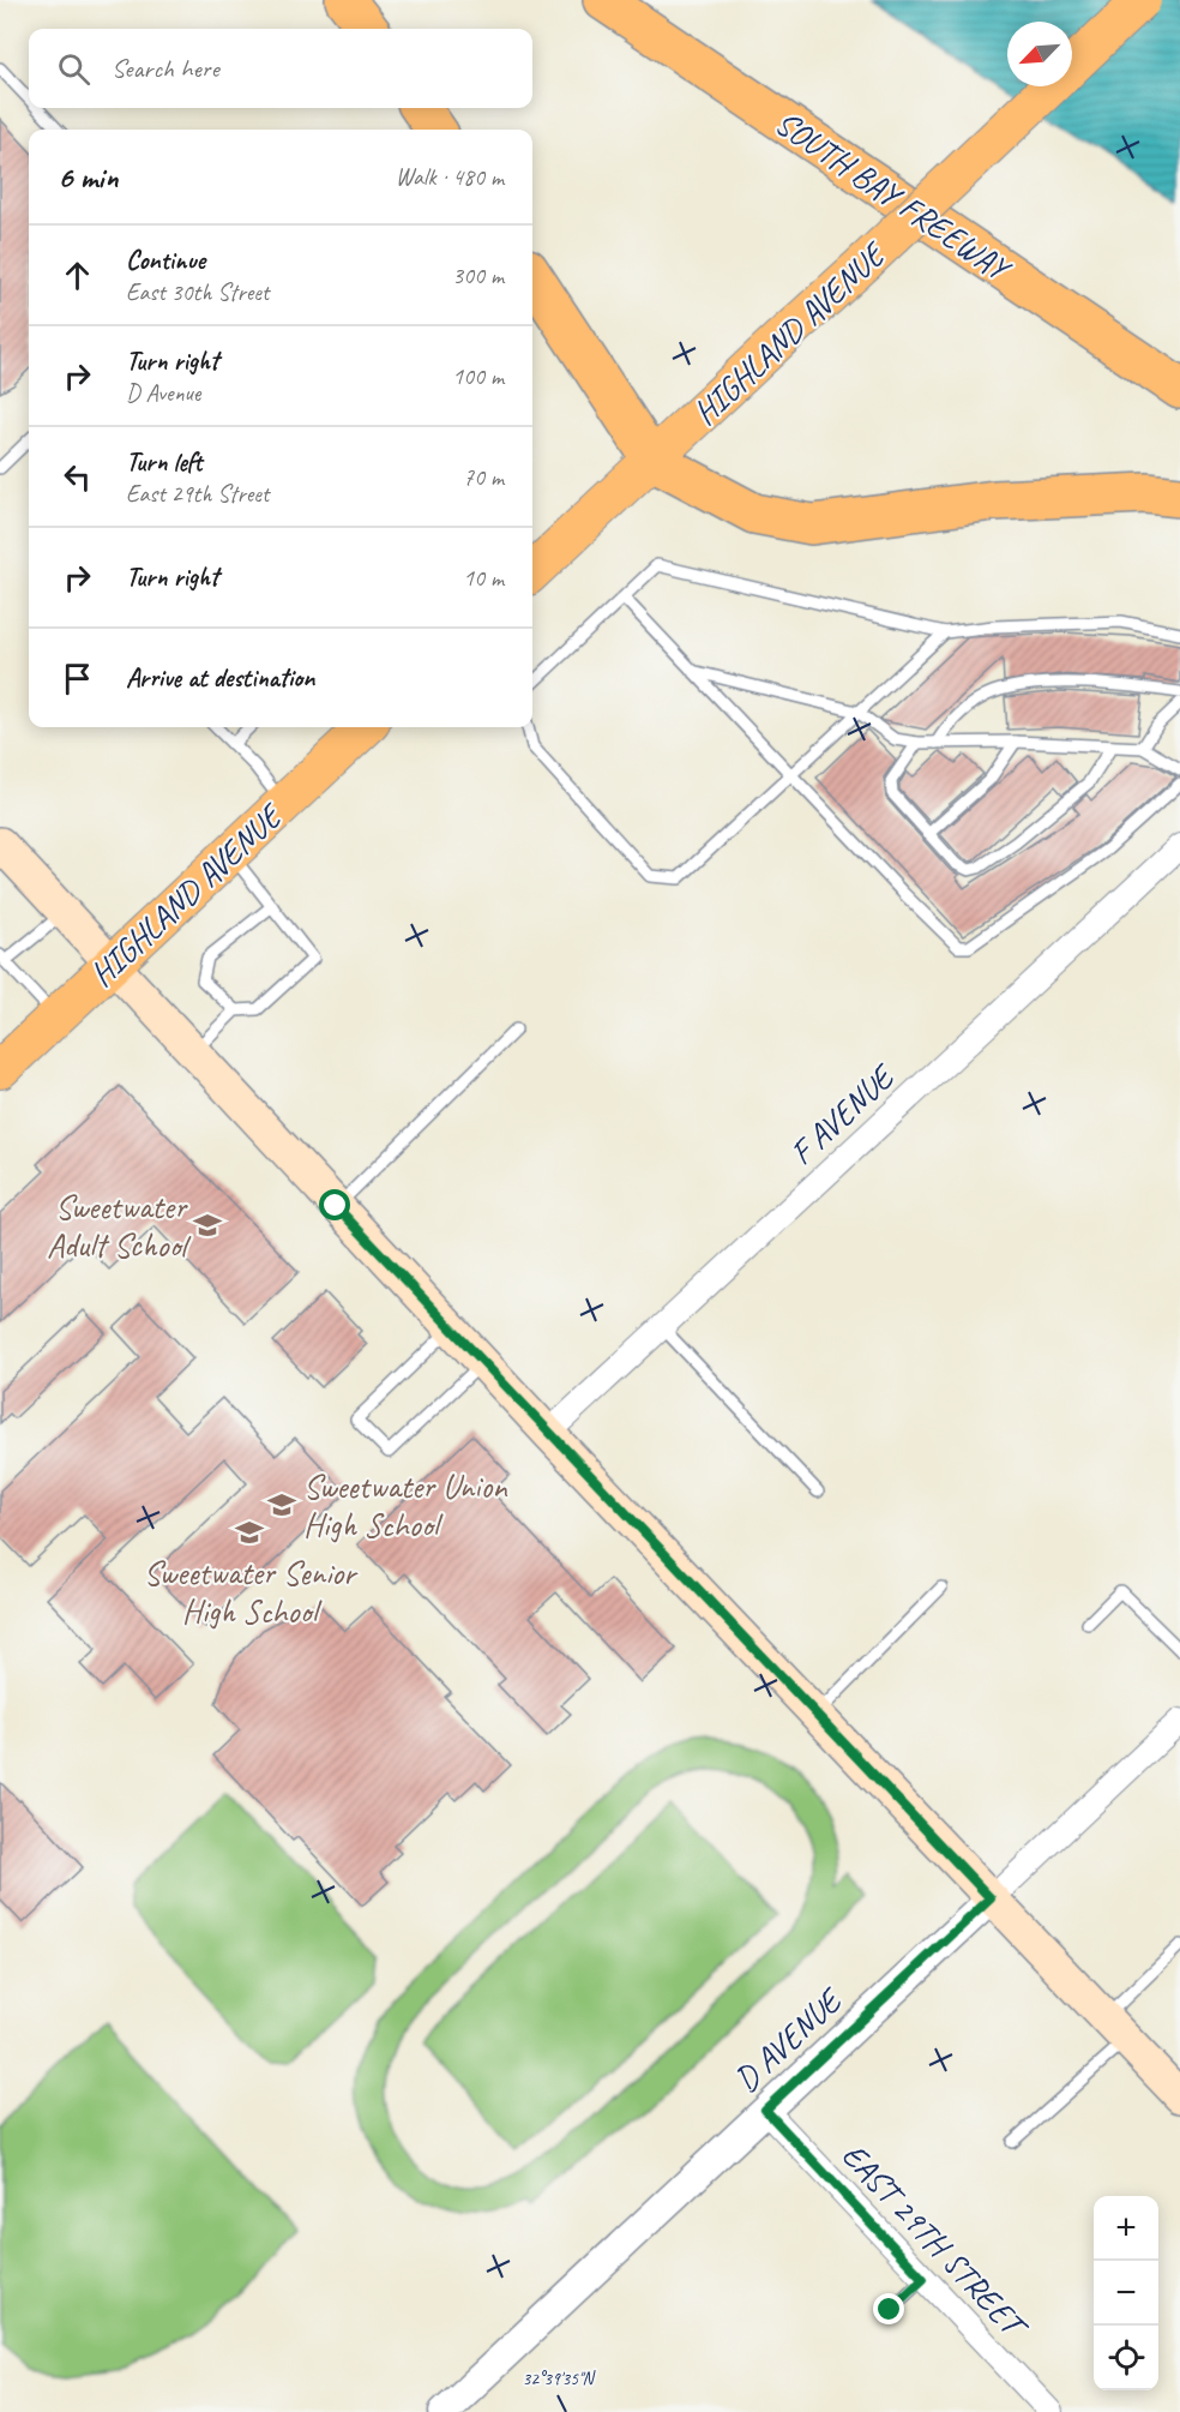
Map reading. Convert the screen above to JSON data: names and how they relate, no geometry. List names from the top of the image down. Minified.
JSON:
{"streets":{"highway":["SOUTH BAY FREEWAY"],"main road":["HIGHLAND AVENUE"],"street":["F AVENUE","D AVENUE","EAST 29TH STREET"]},"crossings":[["D AVENUE","EAST 29TH STREET"]],"places":{"school or university":["Sweetwater Adult School","Sweetwater Union High School","Sweetwater Senior High School"]},"north":"bottom left","page":{"search":"Search here","heading":["6 min","Walk · 480 m"],"list":[["Continue","East 30th Street","300 m"],["Turn right","D Avenue","100 m"],["Turn left","East 29th Street","70 m"],["Turn right","10 m"],"Arrive at destination"],"map_buttons":["+","−"]},"coordinates":["32°39'35\"N"]}
